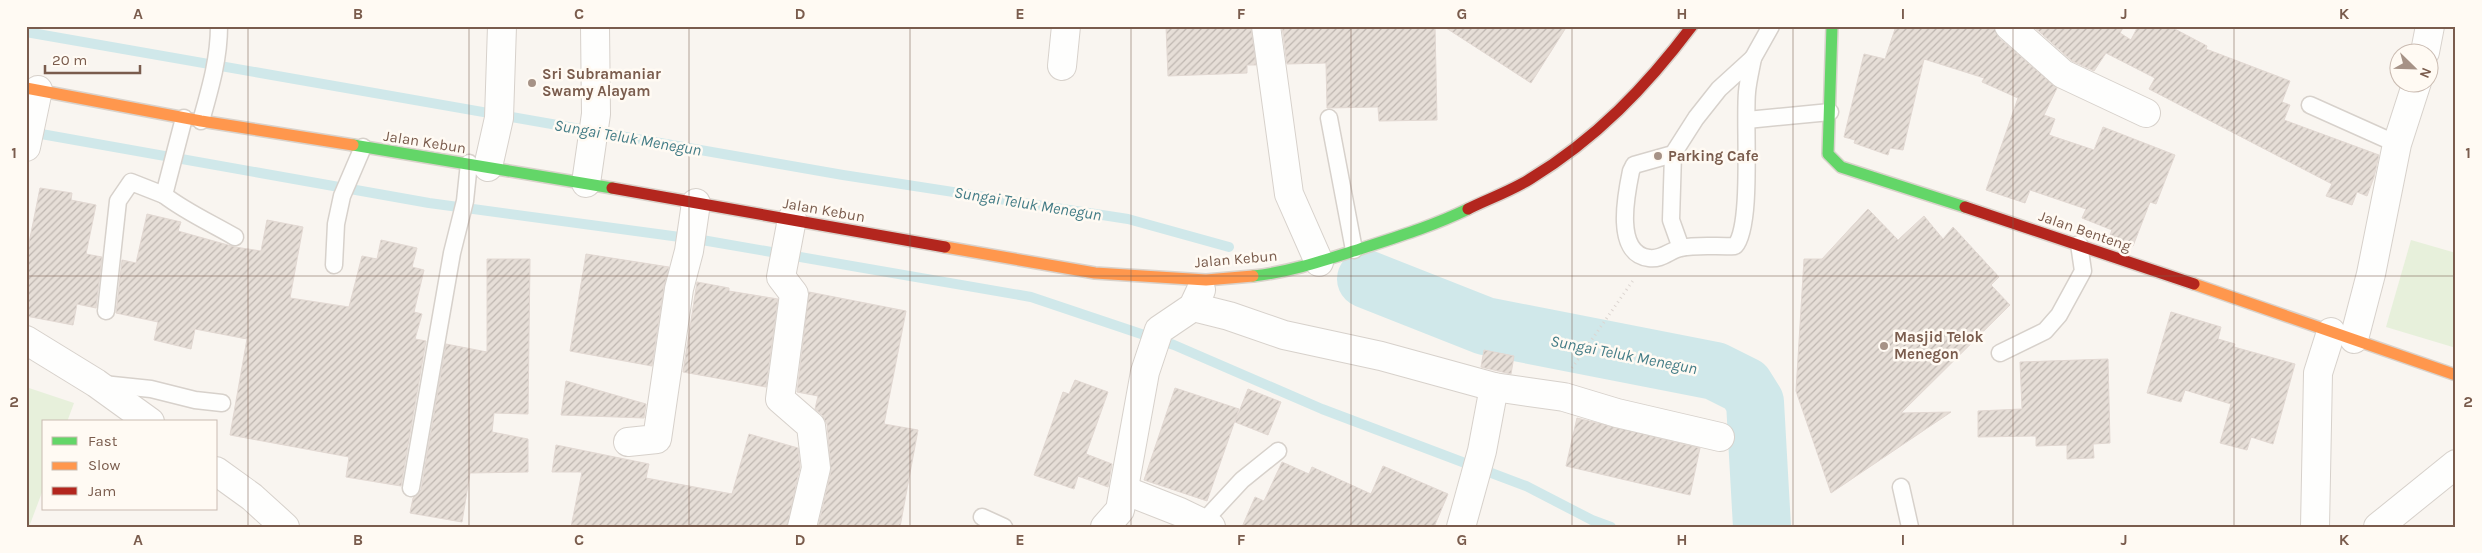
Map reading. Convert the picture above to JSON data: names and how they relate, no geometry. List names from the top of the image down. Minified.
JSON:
{"streets":{"main road":["Jalan Kebun","Jalan Benteng"]},"water":["Sungai Teluk Menegun"],"places":["Sri Subramaniar Swamy Alayam","Parking Cafe","Masjid Telok Menegon"],"legend":["Fast","Slow","Jam"],"scale_bar":"20 m","north":"bottom right","grid":{"columns":["A","B","C","D","E","F","G","H","I","J","K"],"rows":["1","2"]}}
